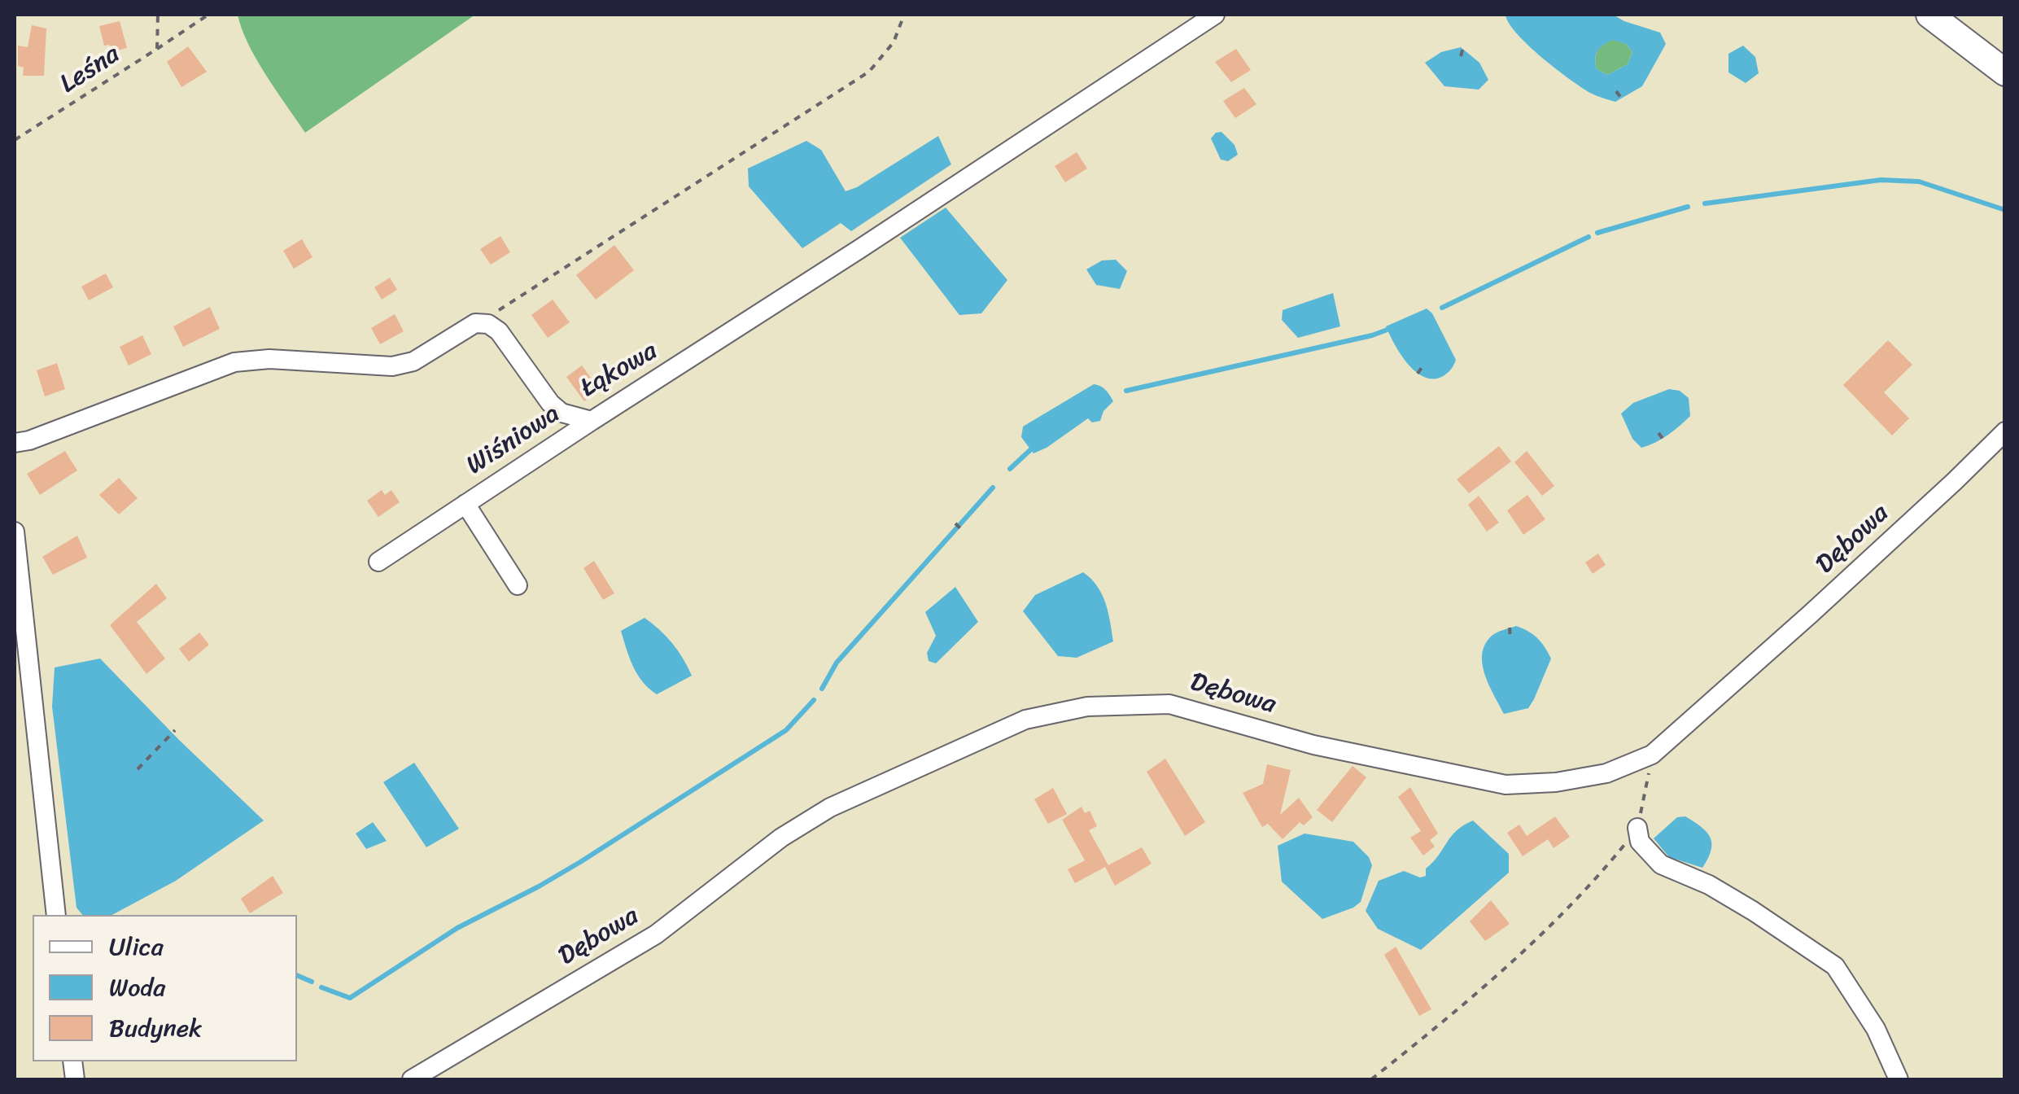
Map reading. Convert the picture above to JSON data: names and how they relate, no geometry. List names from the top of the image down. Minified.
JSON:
{"streets":{"street":["Łąkowa","Wiśniowa","Dębowa"],"path":["Leśna"]},"crossings":[["Łąkowa","Wiśniowa"]],"legend":["Ulica","Woda","Budynek"]}
